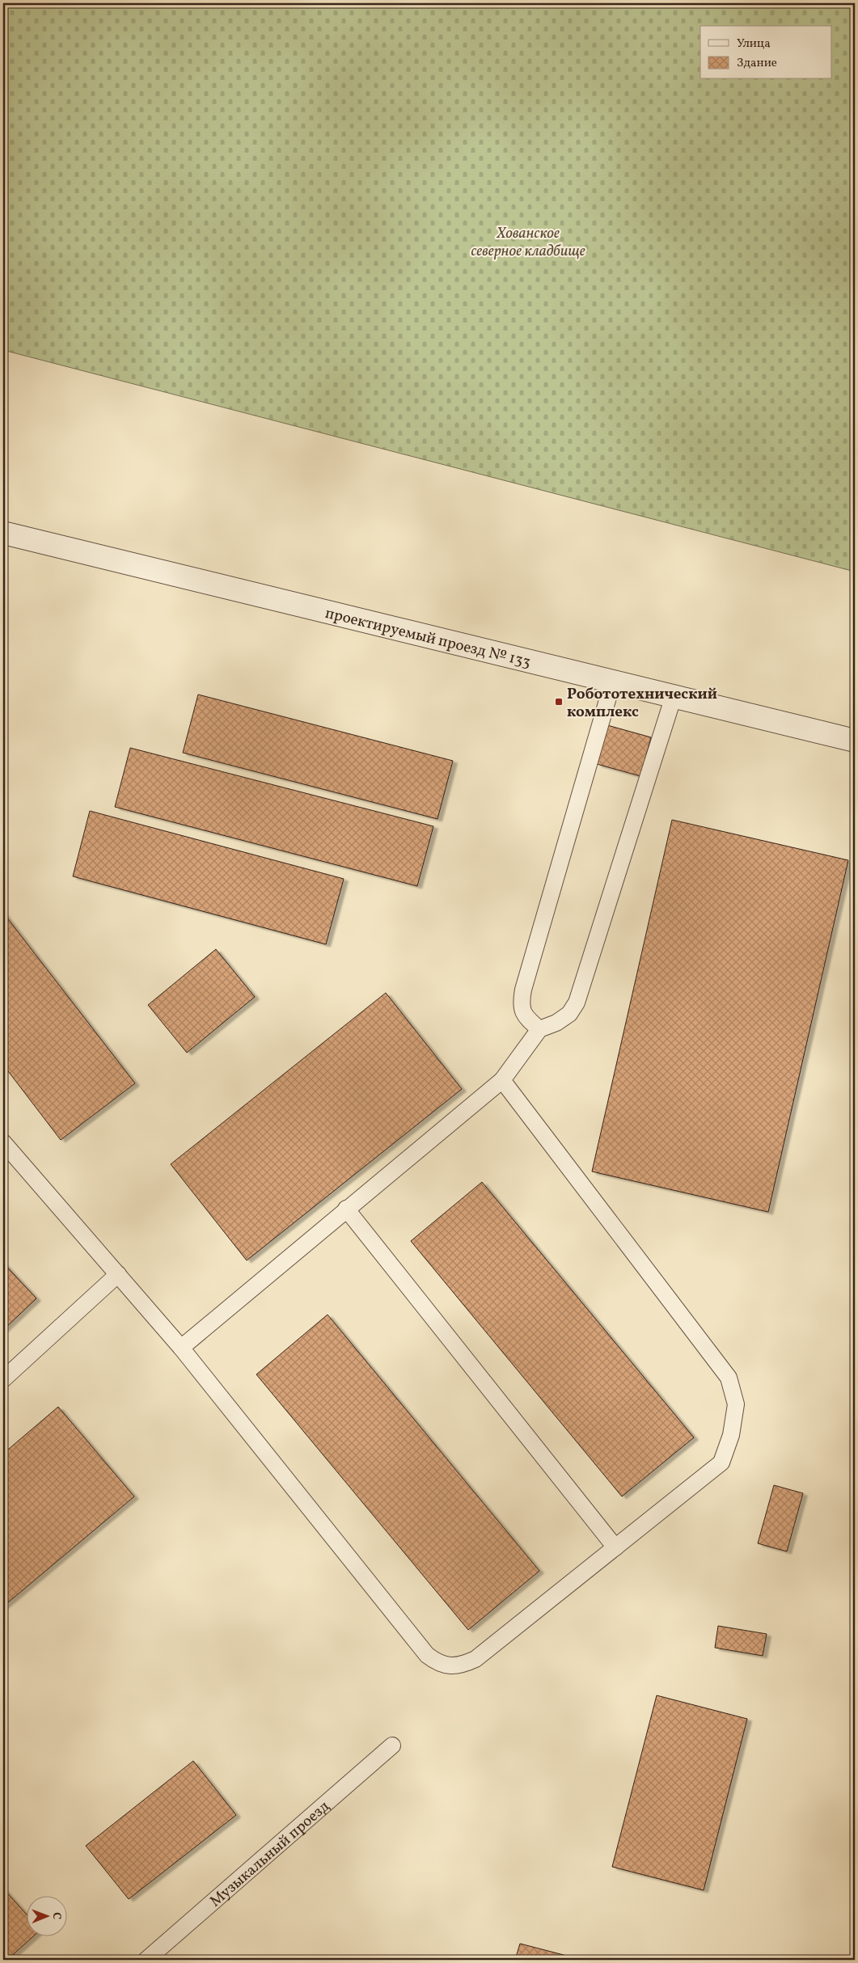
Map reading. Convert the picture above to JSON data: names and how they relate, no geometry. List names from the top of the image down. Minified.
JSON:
{"streets":{"street":["проектируемый проезд № 133"],"lane":["Музыкальный проезд"]},"parks":["Хованское северное кладбище"],"places":{"transit":["Робототехнический комплекс"]},"legend":["Улица","Здание"],"north":"right"}
